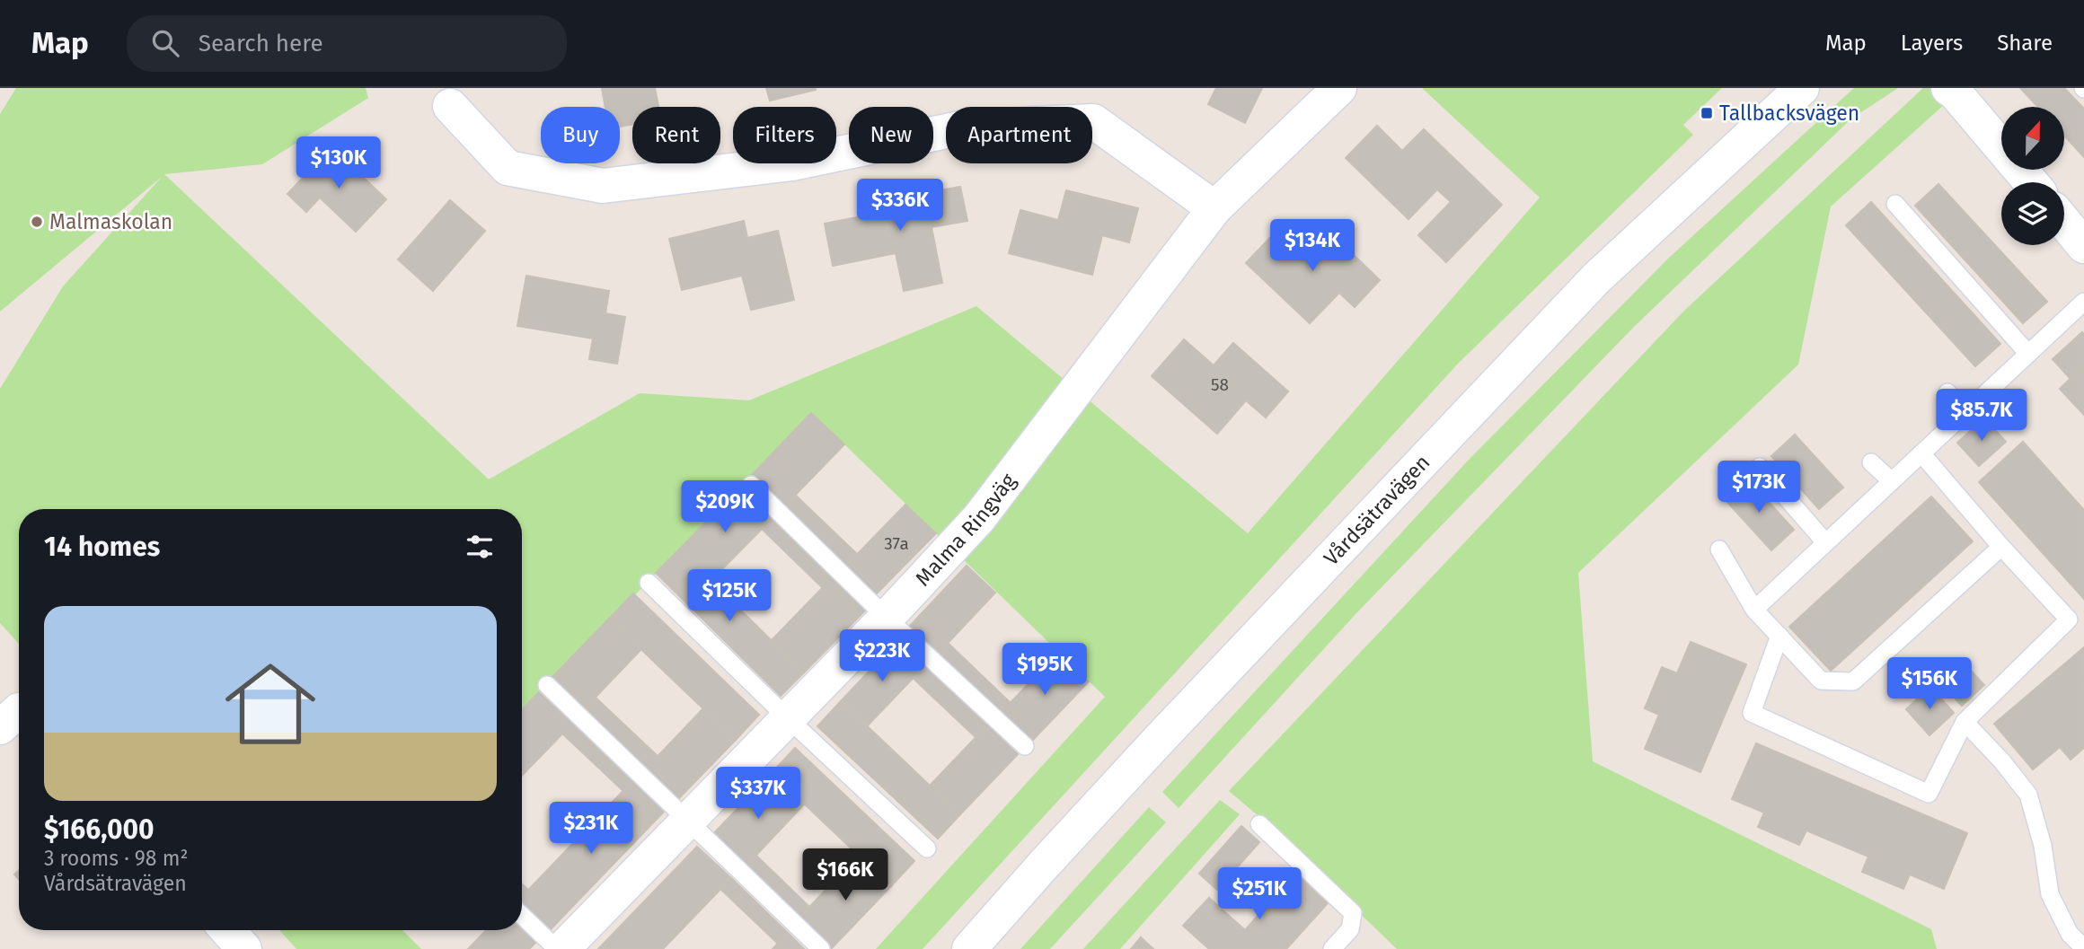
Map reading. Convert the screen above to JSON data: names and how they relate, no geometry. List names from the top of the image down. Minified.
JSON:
{"streets":{"street":["Vårdsätravägen","Malma Ringväg"]},"places":{"transit":["Tallbacksvägen"],"other":["Malmaskolan"]},"house_numbers":["58","37a"],"north":"top","page":{"header":"Map","search":"Search here","nav":["Map","Layers","Share"],"chip":["Buy","Rent","Filters","New","Apartment"],"price":["$130K","$336K","$134K","$85.7K","$173K","$209K","$125K","$223K","$195K","$156K","$337K","$231K","$166K","$251K"],"heading":"14 homes","list":[{"name":"$166,000","note":"3 rooms · 98 m² · Vårdsätravägen"}]}}
